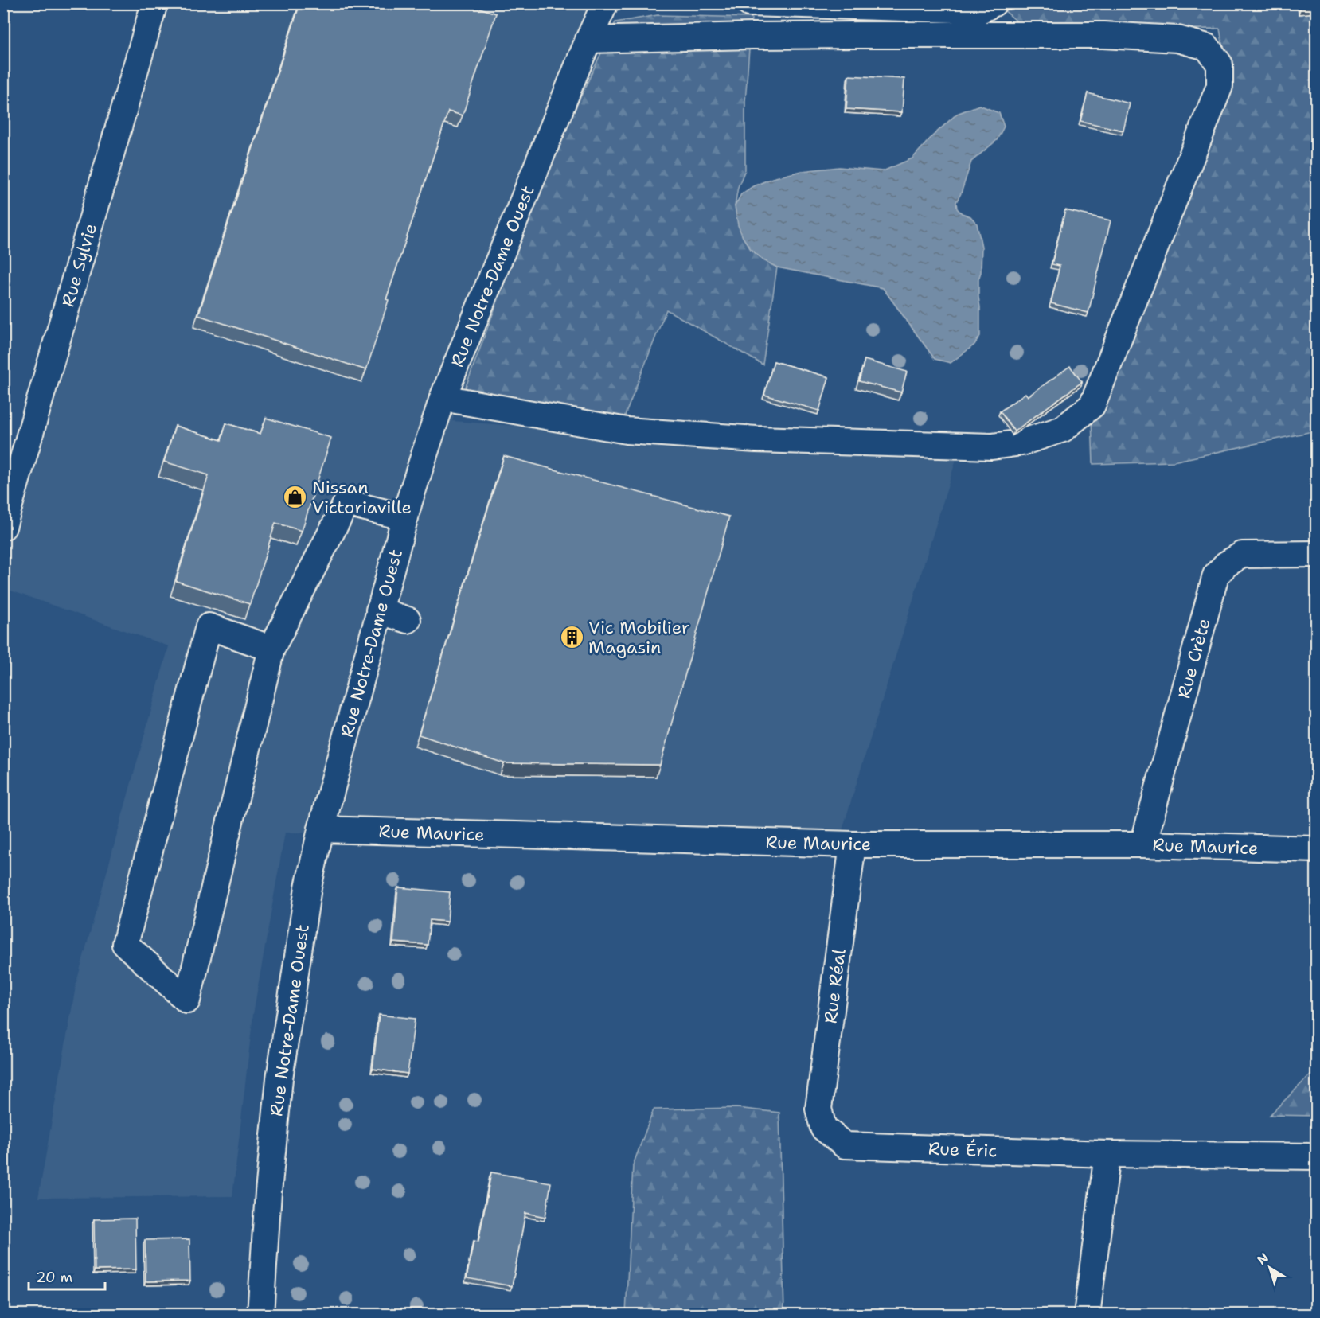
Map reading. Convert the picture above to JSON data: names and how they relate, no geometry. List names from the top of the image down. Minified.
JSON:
{"streets":{"street":["Rue Sylvie","Rue Notre-Dame Ouest","Rue Crète","Rue Maurice","Rue Réal","Rue Éric"]},"crossings":[["Rue Notre-Dame Ouest","Rue Maurice"],["Rue Crète","Rue Maurice"],["Rue Maurice","Rue Réal"],["Rue Réal","Rue Éric"]],"places":{"shop":["Nissan Victoriaville"],"building":["Vic Mobilier Magasin"]},"scale_bar":"20 m","north":"top left"}
